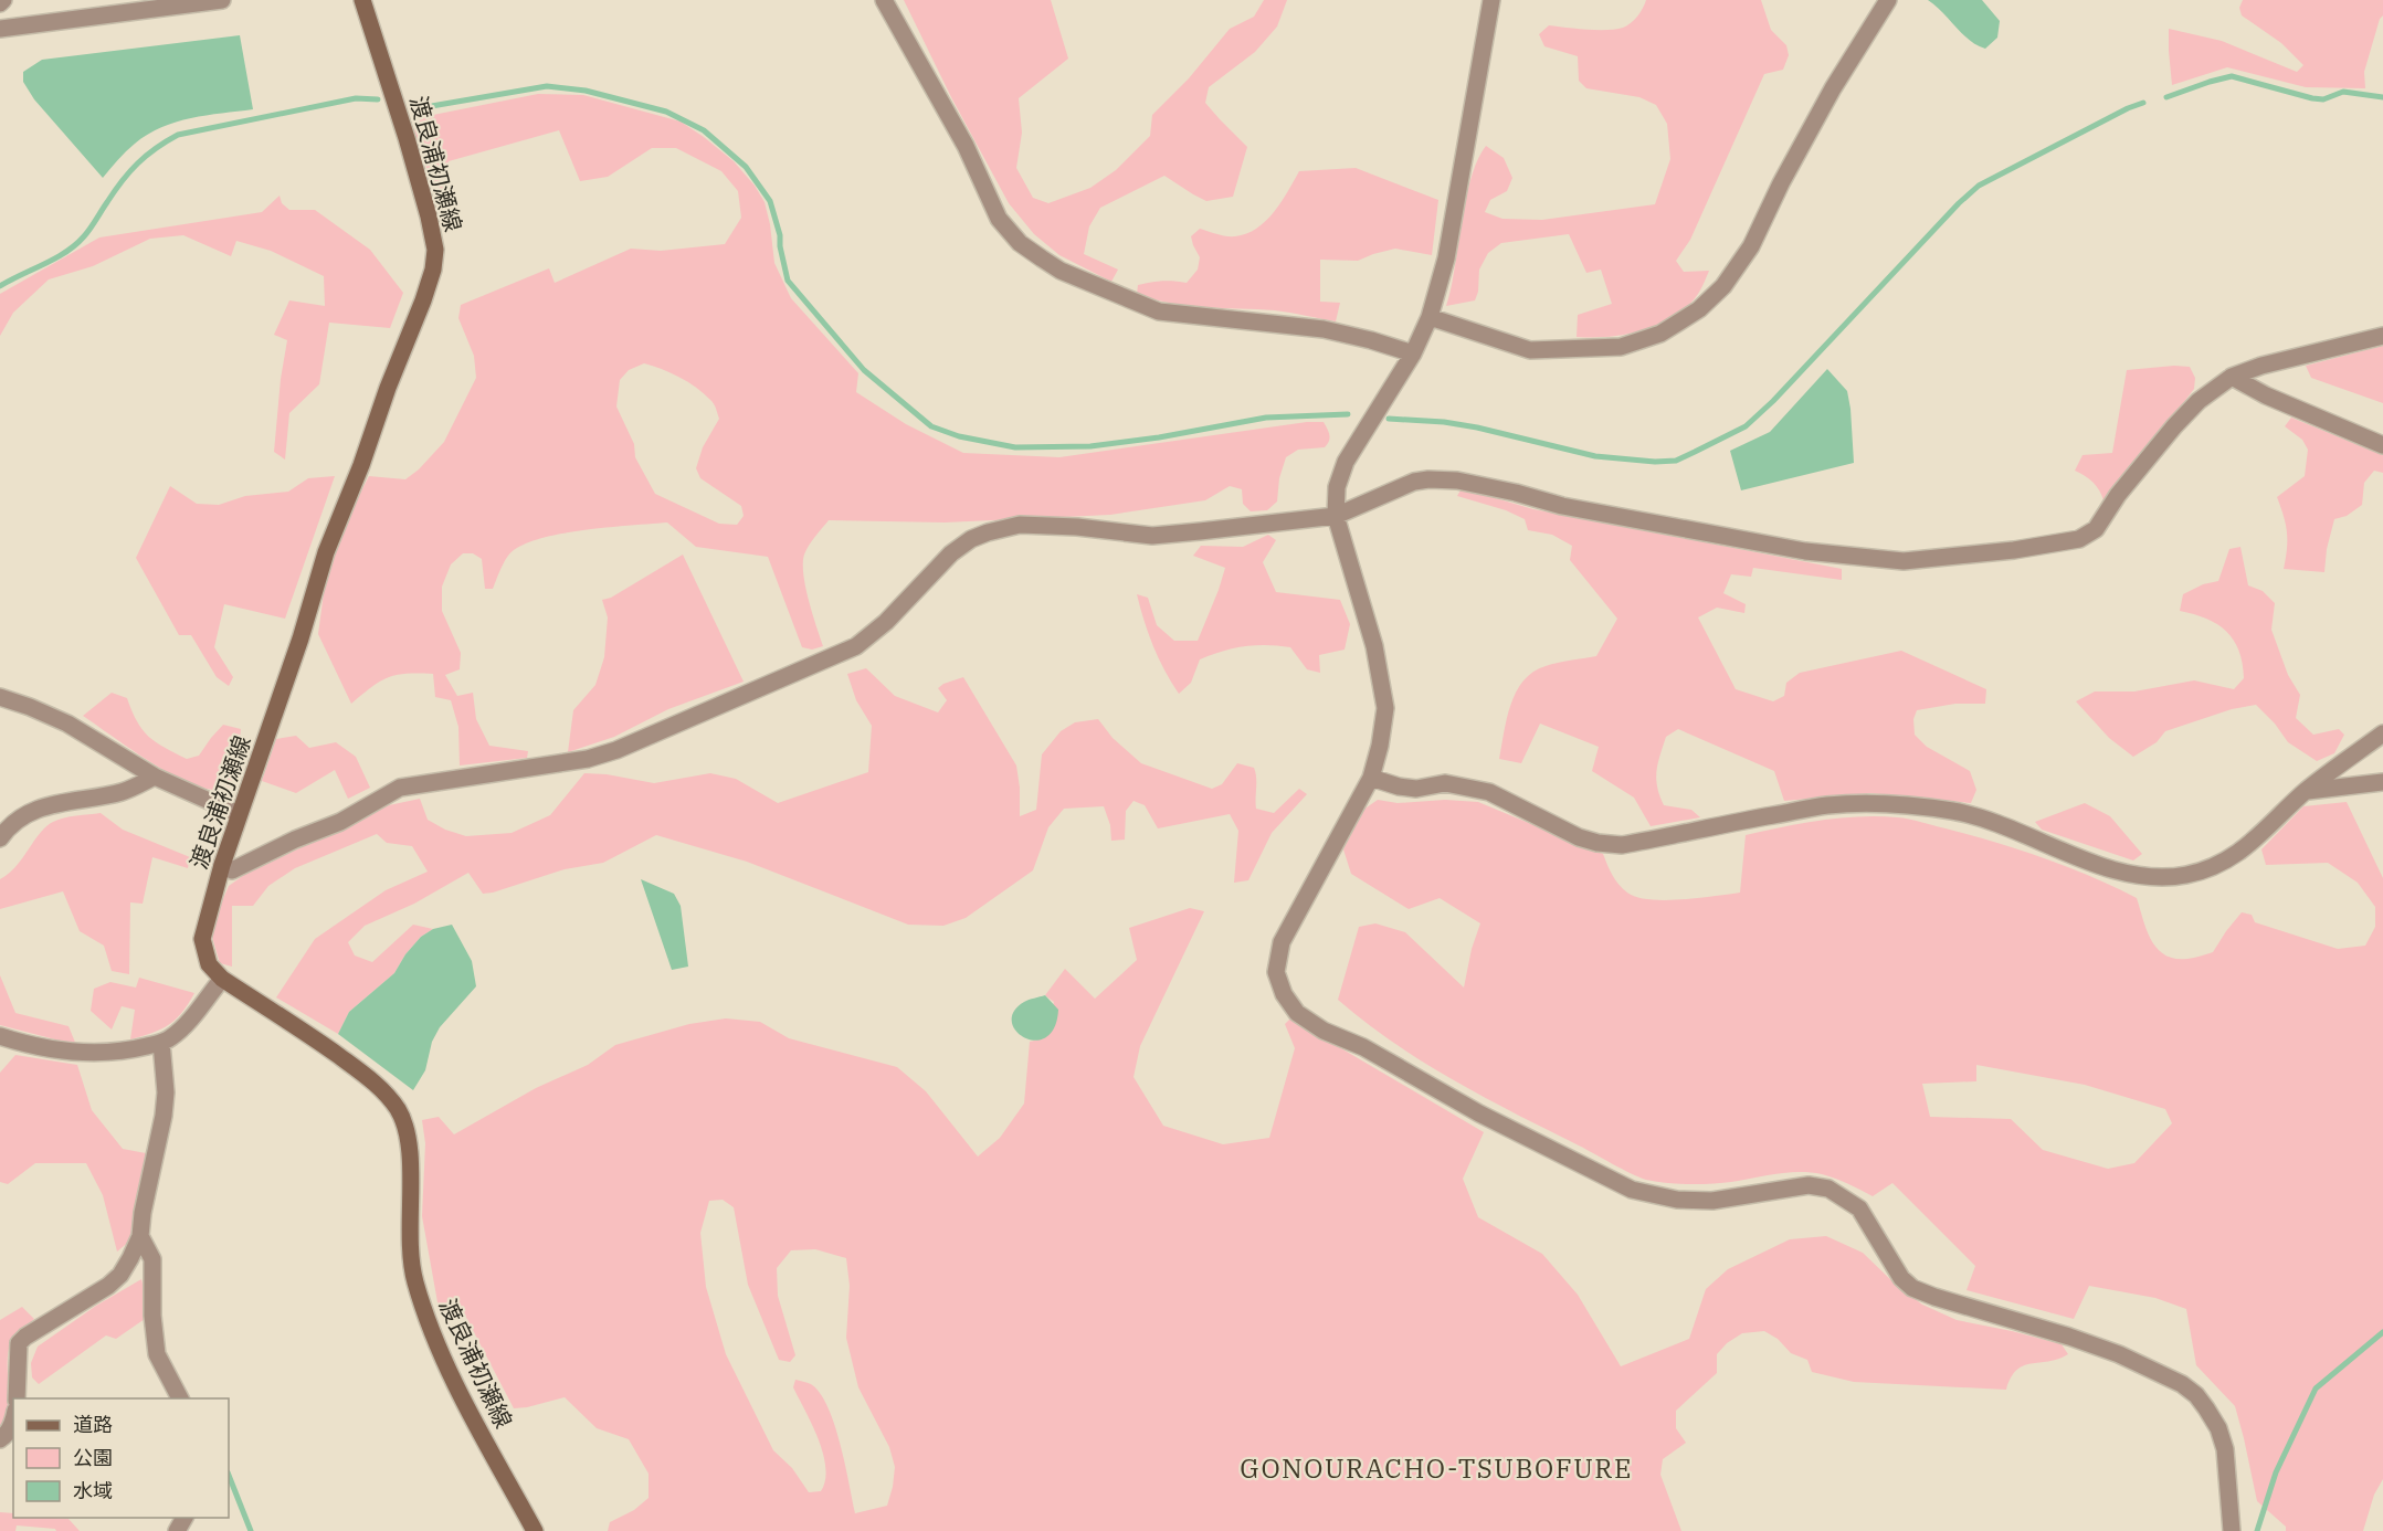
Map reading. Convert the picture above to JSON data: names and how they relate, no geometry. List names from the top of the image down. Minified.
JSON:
{"streets":{"main road":["渡良浦初瀬線"]},"districts":["GONOURACHO-TSUBOFURE"],"legend":["道路","公園","水域"]}
